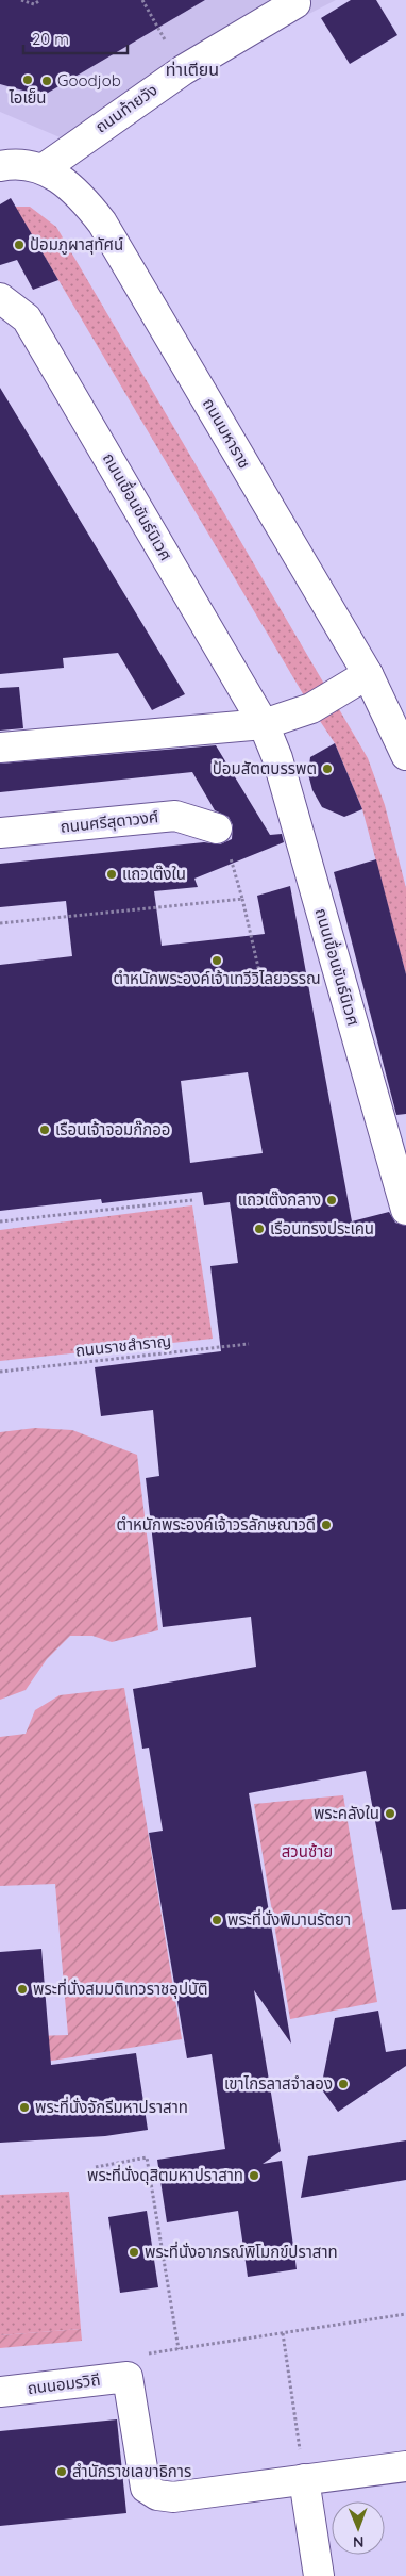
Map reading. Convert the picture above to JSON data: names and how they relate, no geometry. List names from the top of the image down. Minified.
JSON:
{"streets":{"street":["ถนนท้ายวัง","ถนนมหาราช","ถนนเขื่อนขันธ์นิเวศ","ถนนศรีสุดาวงศ์","ถนนอมรวิถี"],"path":["ถนนราชสำราญ"]},"crossings":[["ถนนท้ายวัง","ถนนมหาราช"]],"districts":["ท่าเตียน"],"parks":["สวนซ้าย"],"places":["ไอเย็น","Goodjob","ป้อมภูผาสุทัศน์","ป้อมสัตตบรรพต","แถวเต๊งใน","ตำหนักพระองค์เจ้าเทวีวิไลยวรรณ","เรือนเจ้าจอมก๊กออ","แถวเต๊งกลาง","เรือนทรงประเคน","ตำหนักพระองค์เจ้าวรลักษณาวดี","พระคลังใน","พระที่นั่งพิมานรัตยา","พระที่นั่งสมมติเทวราชอุปบัติ","เขาไกรลาสจำลอง","พระที่นั่งจักรีมหาปราสาท","พระที่นั่งดุสิตมหาปราสาท","พระที่นั่งอาภรณ์พิโมกข์ปราสาท","สำนักราชเลขาธิการ"],"scale_bar":"20 m","north":"bottom"}
